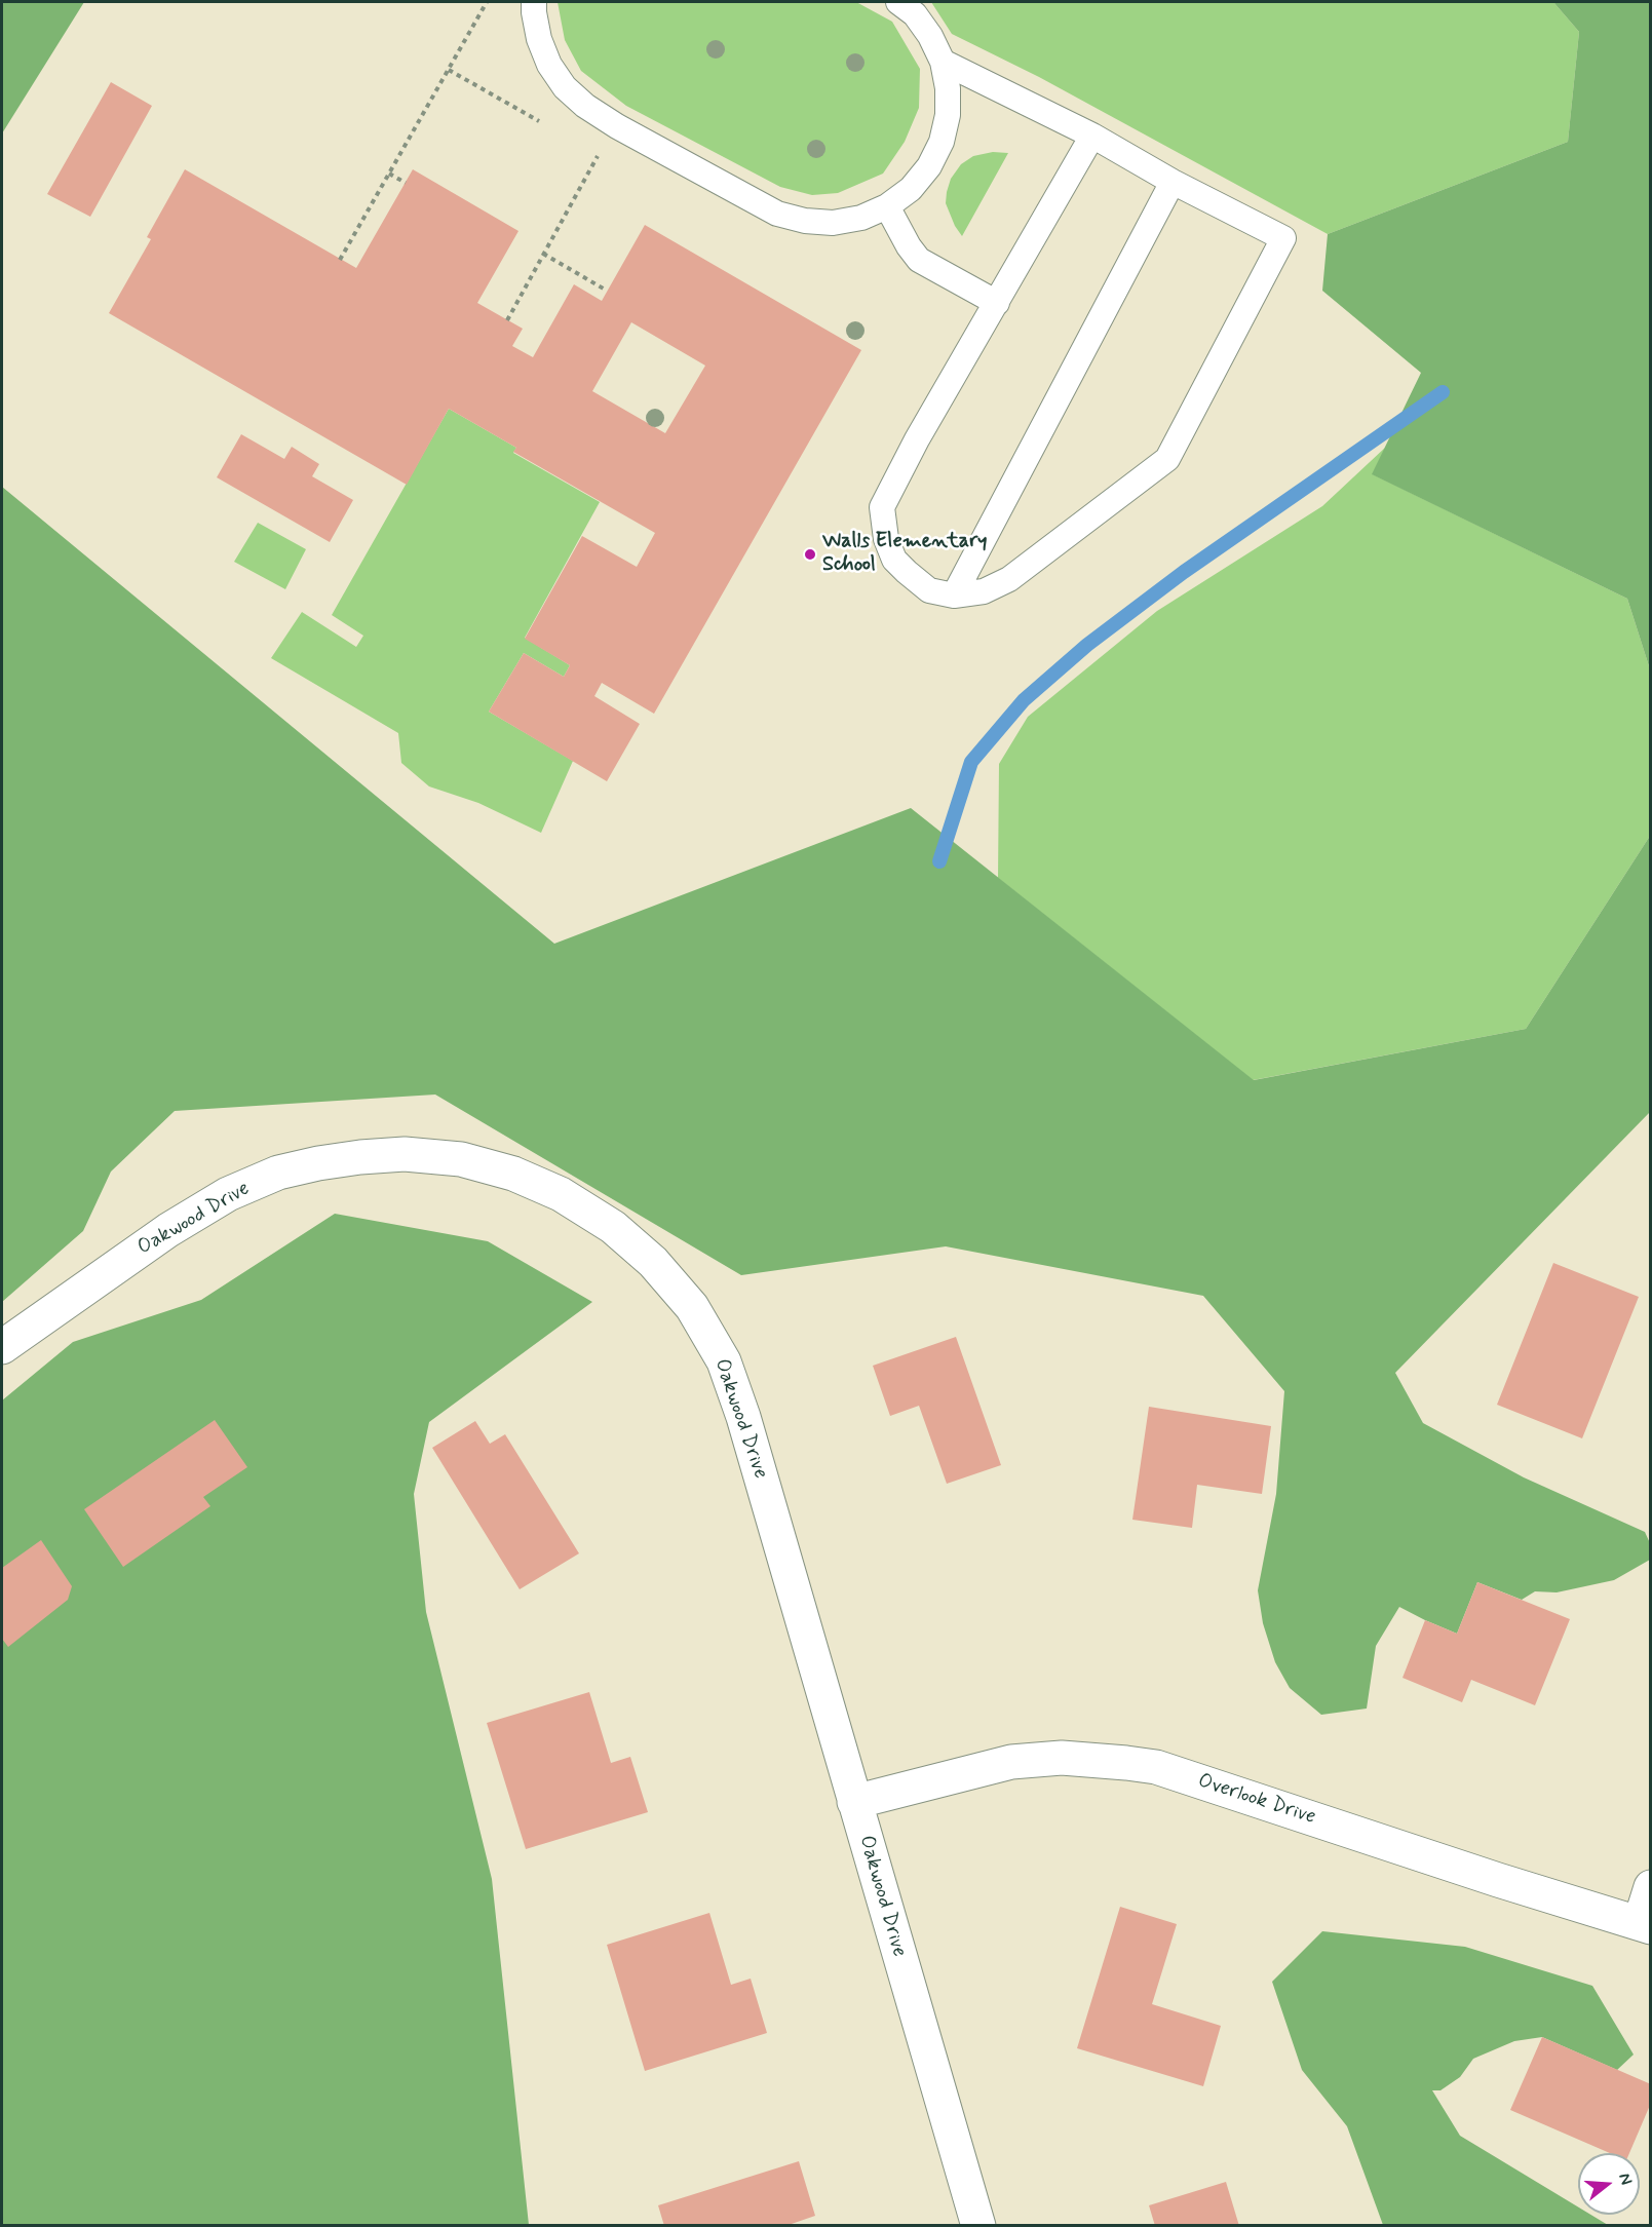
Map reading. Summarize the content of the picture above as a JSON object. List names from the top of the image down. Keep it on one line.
{"streets":{"street":["Oakwood Drive","Overlook Drive"]},"crossings":[["Oakwood Drive","Overlook Drive"]],"places":["Walls Elementary School"],"north":"right"}
